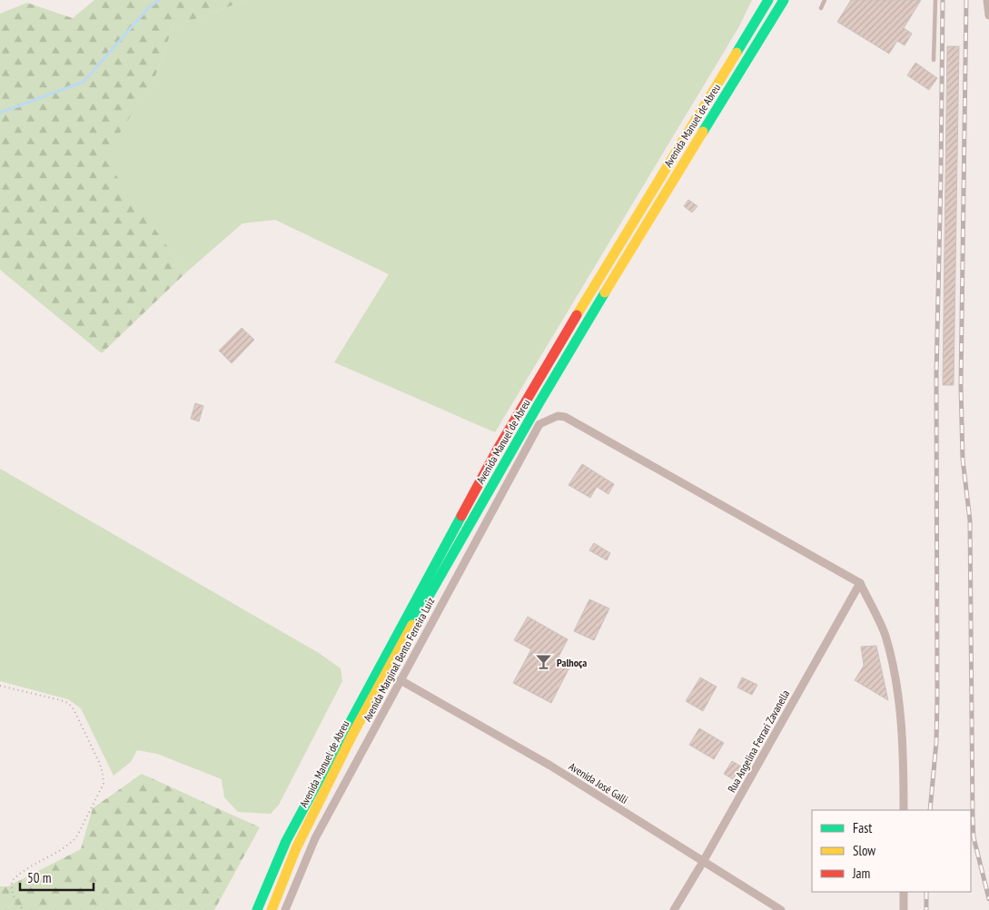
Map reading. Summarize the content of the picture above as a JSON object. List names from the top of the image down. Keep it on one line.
{"streets":{"main road":["Avenida Manuel de Abreu"],"street":["Avenida Marginal Bento Ferreira Luiz","Rua Angelina Ferrari Zavanella","Avenida José Galli"]},"crossings":[["Avenida Marginal Bento Ferreira Luiz","Rua Angelina Ferrari Zavanella"],["Avenida Marginal Bento Ferreira Luiz","Avenida José Galli"],["Rua Angelina Ferrari Zavanella","Avenida José Galli"]],"places":{"bar":["Palhoça"]},"legend":["Fast","Slow","Jam"],"scale_bar":"50 m"}
